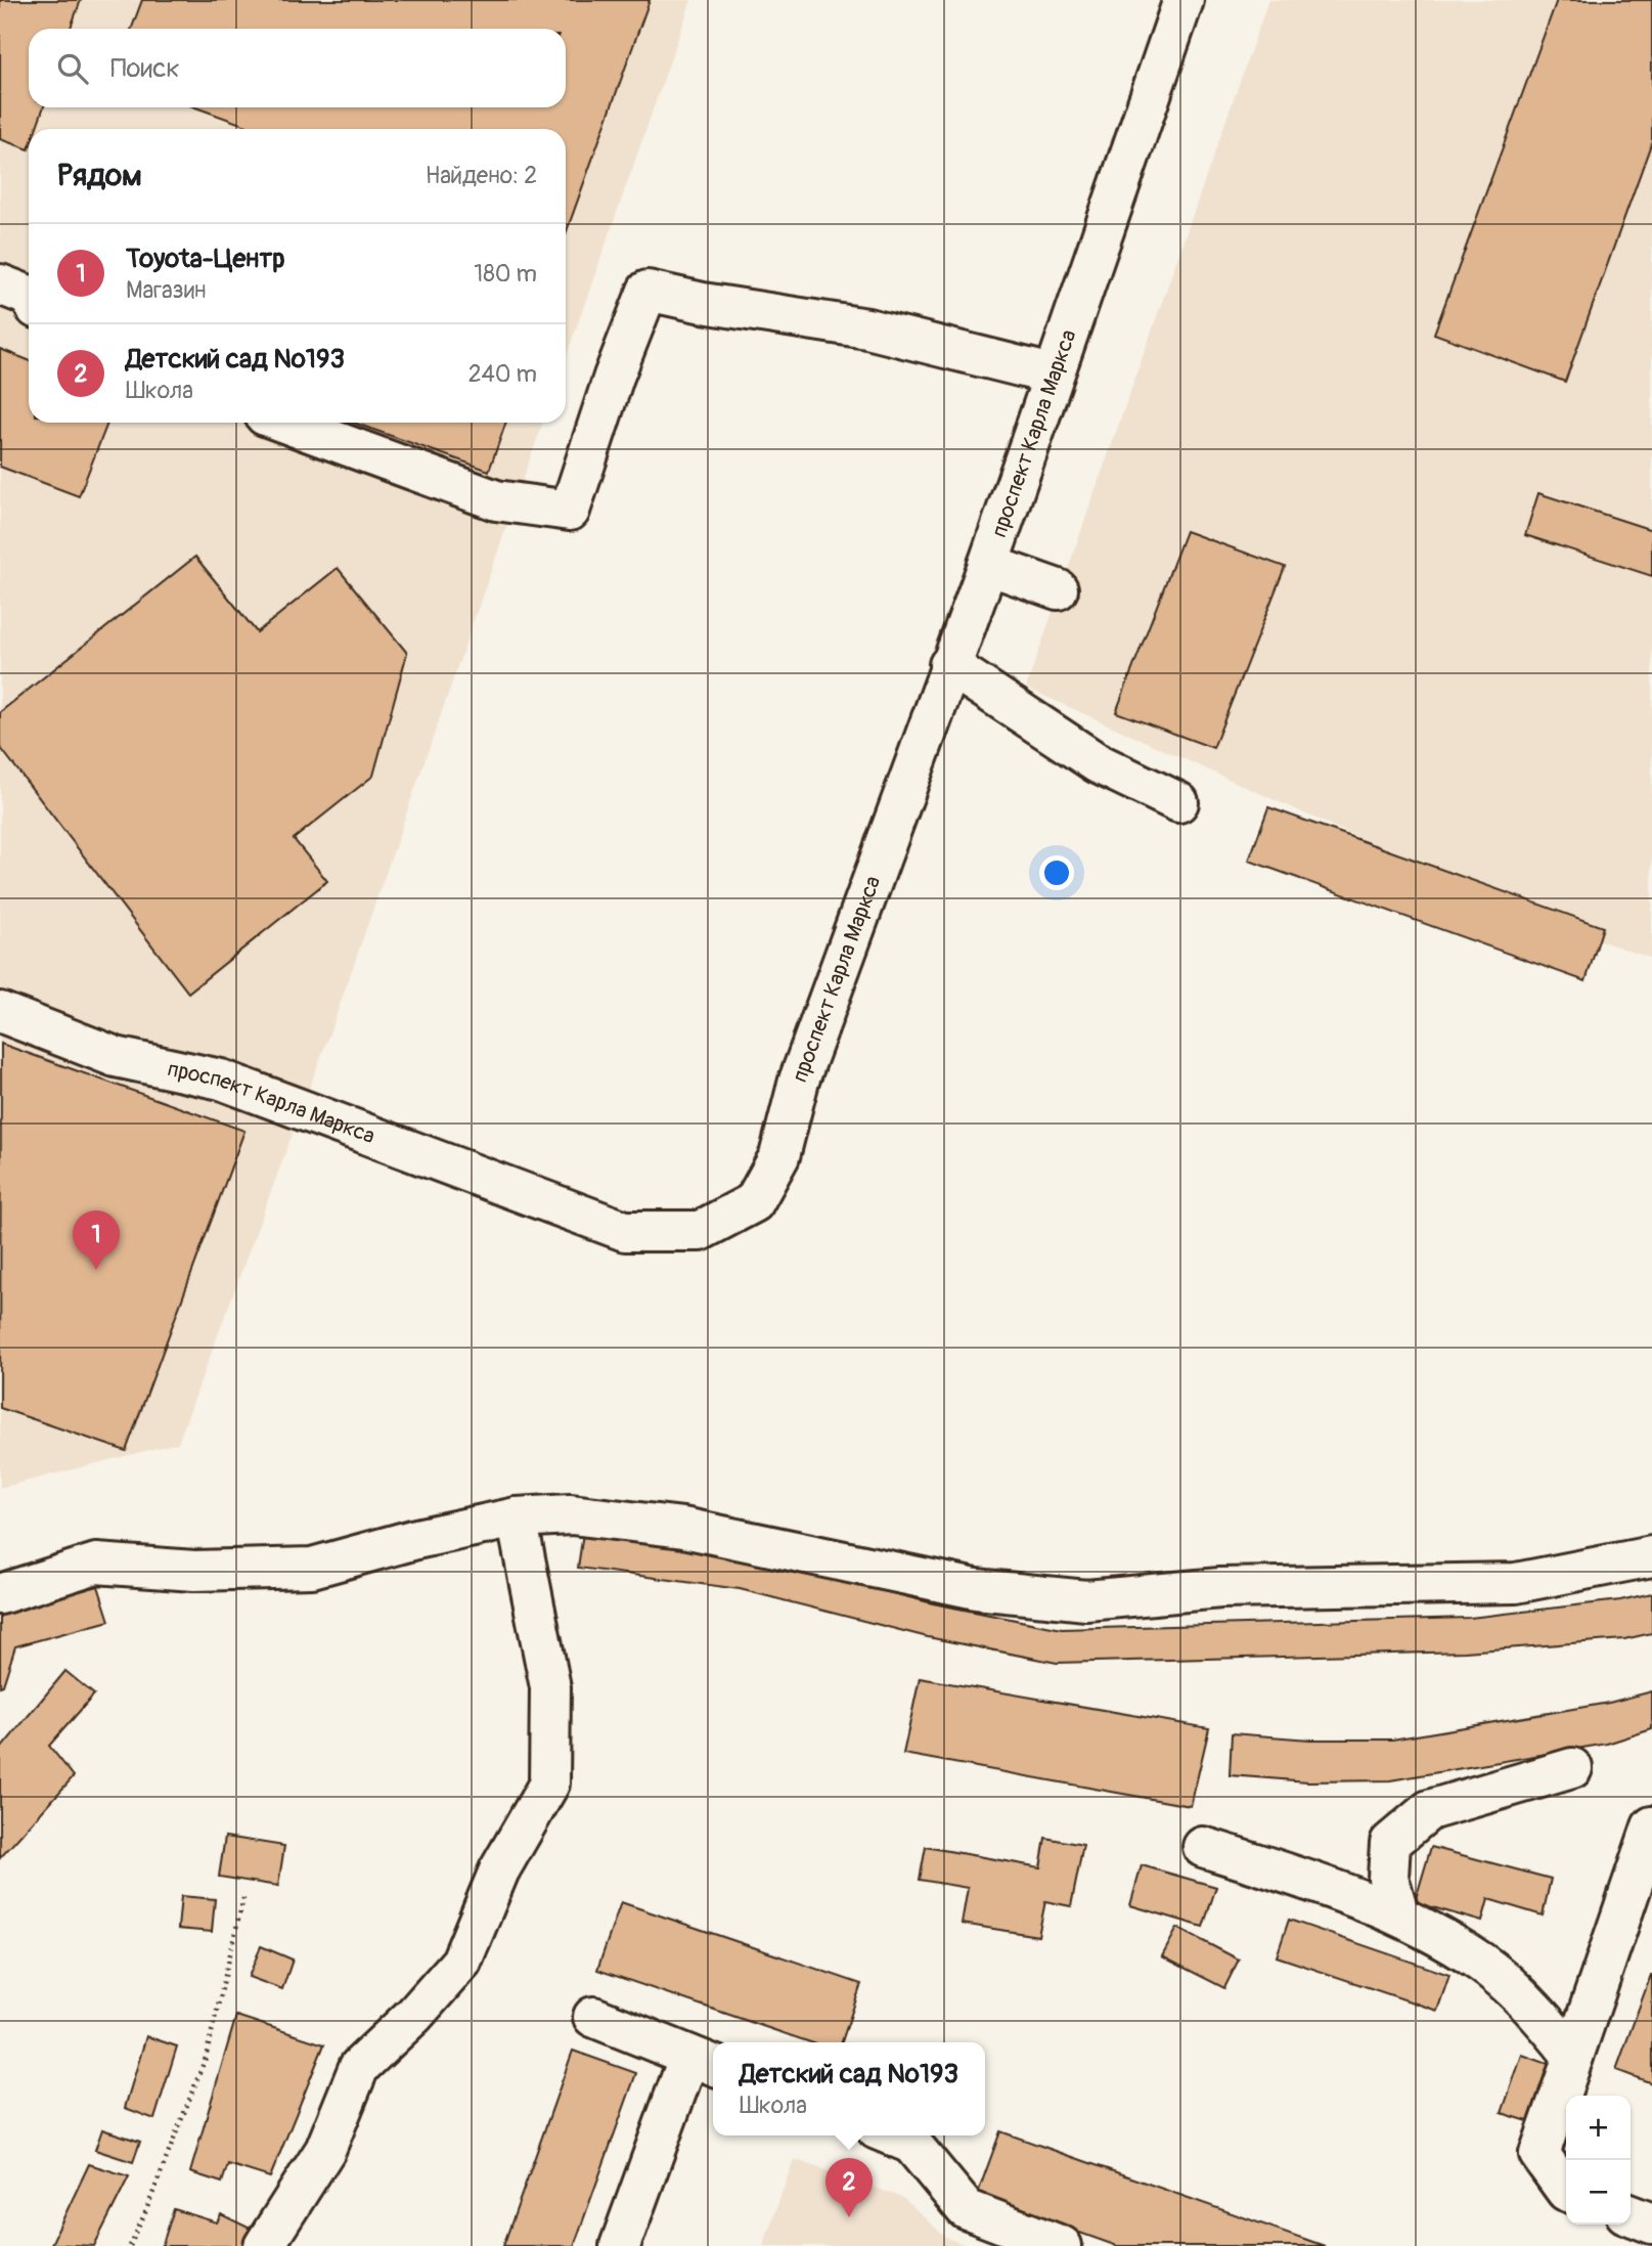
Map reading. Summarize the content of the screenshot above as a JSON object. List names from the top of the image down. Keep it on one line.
{"streets":{"street":["проспект Карла Маркса"]},"page":{"search":"Поиск","heading":["Рядом","Найдено: 2"],"list":[{"mark":"1","name":"Toyota-Центр","note":"Магазин","value":"180 m"},{"mark":"2","name":"Детский сад №193","note":"Школа","value":"240 m"}],"pins":["1","2"],"popup":["Детский сад №193","Школа"],"map_buttons":["+","−"]}}
